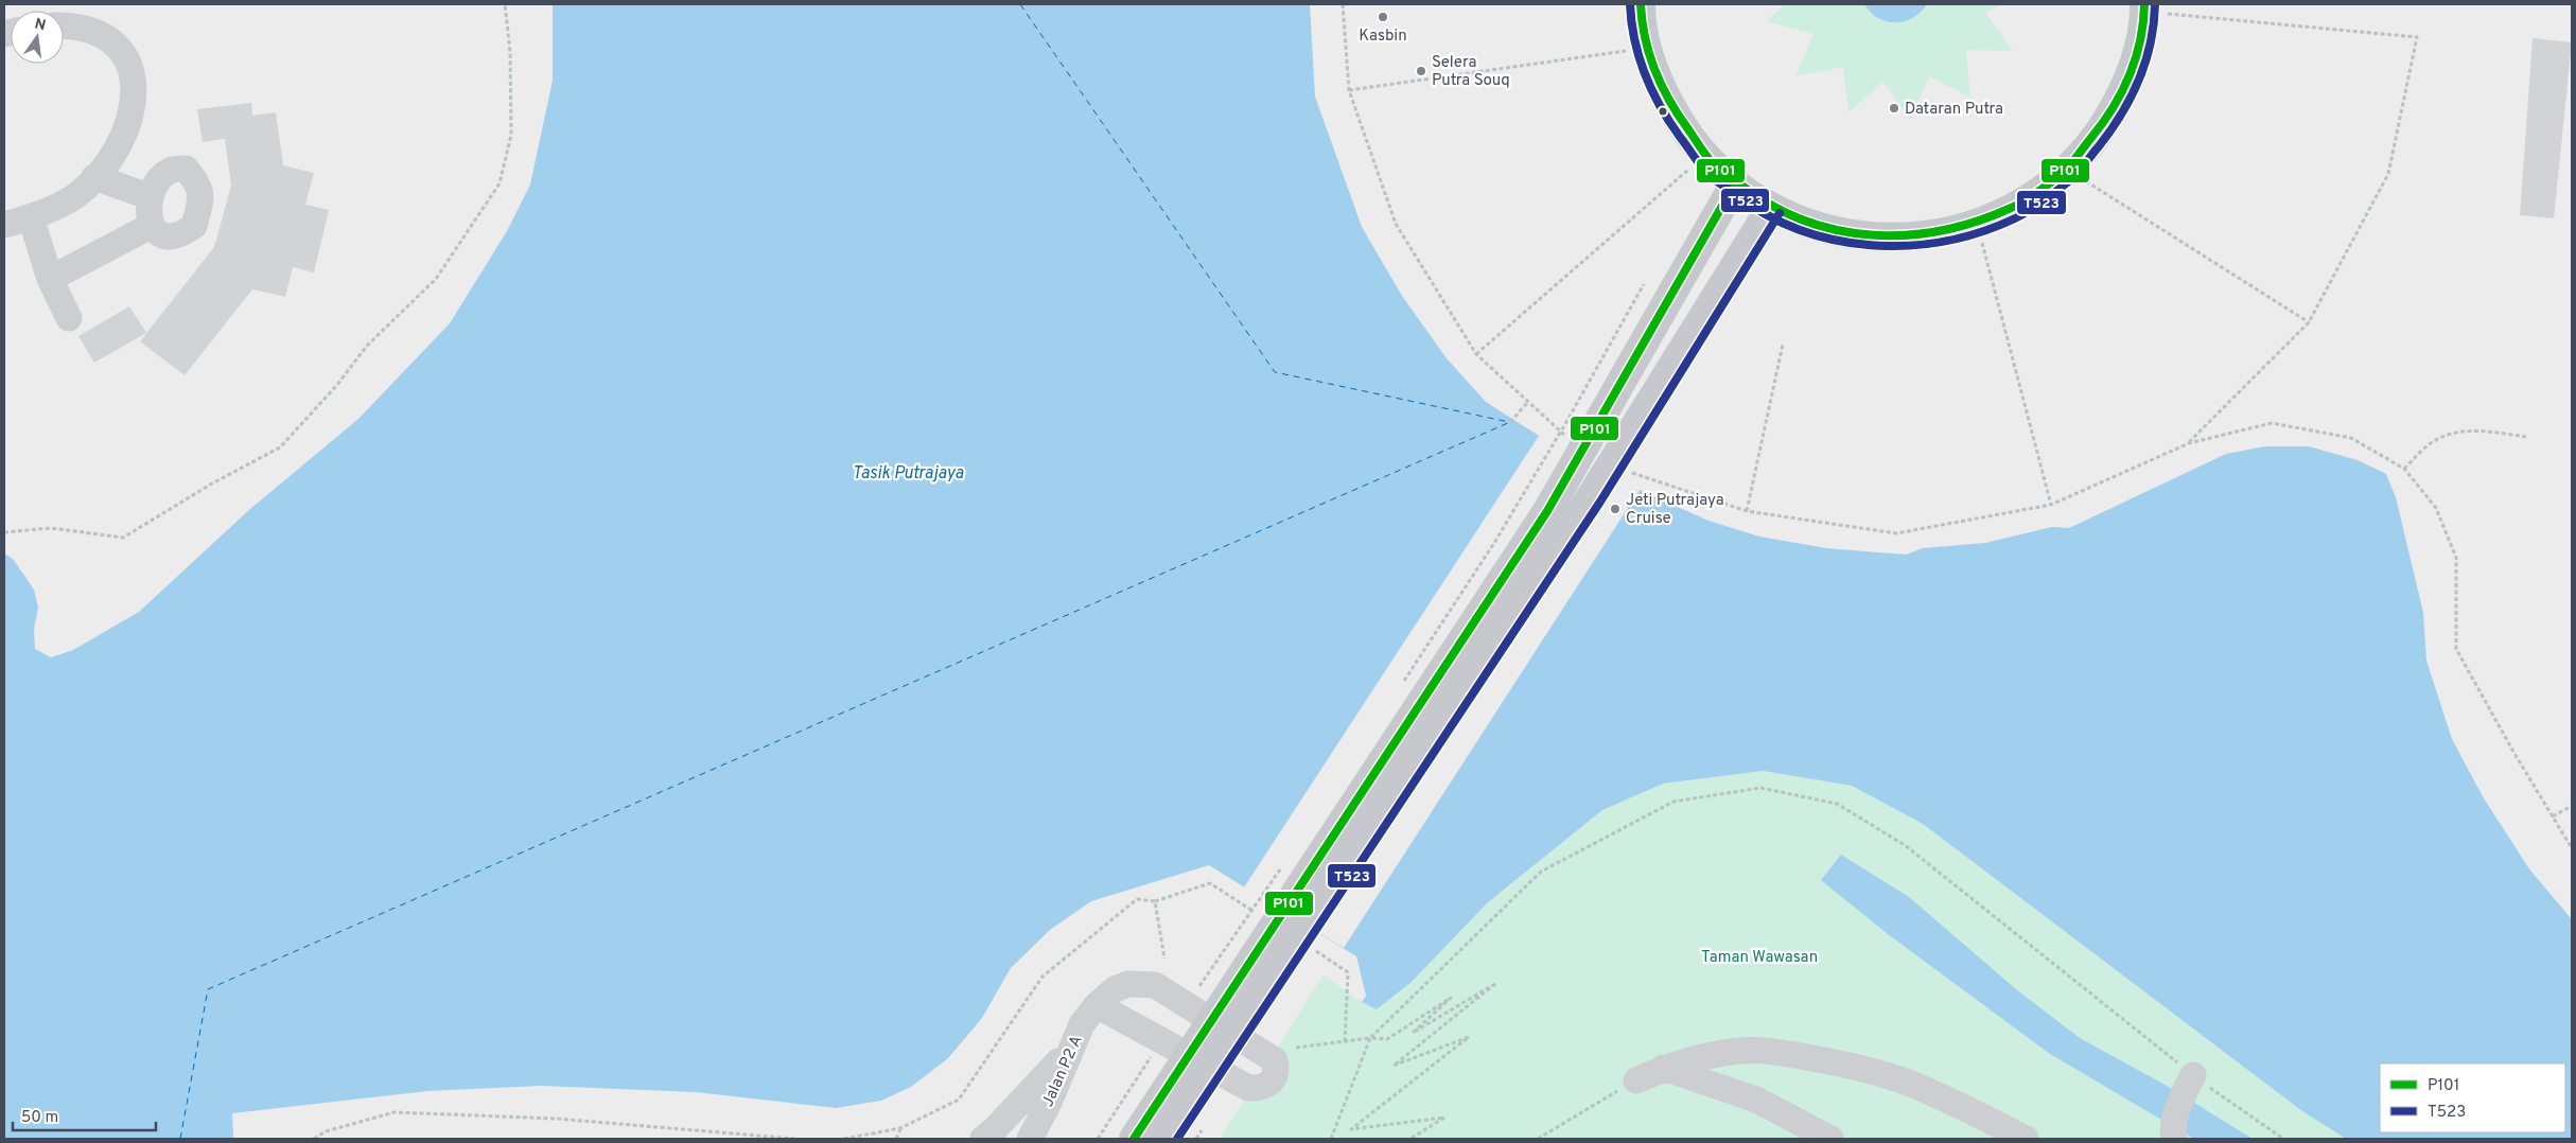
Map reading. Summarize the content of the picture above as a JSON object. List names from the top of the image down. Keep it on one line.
{"streets":{"street":["Jalan P2 A"]},"water":["Tasik Putrajaya"],"parks":["Taman Wawasan"],"places":["Kasbin","Selera Putra Souq","Dataran Putra","Jeti Putrajaya Cruise"],"lines":["transit line P101","transit line T523"],"legend":["P101","T523"],"scale_bar":"50 m","north":"top"}
